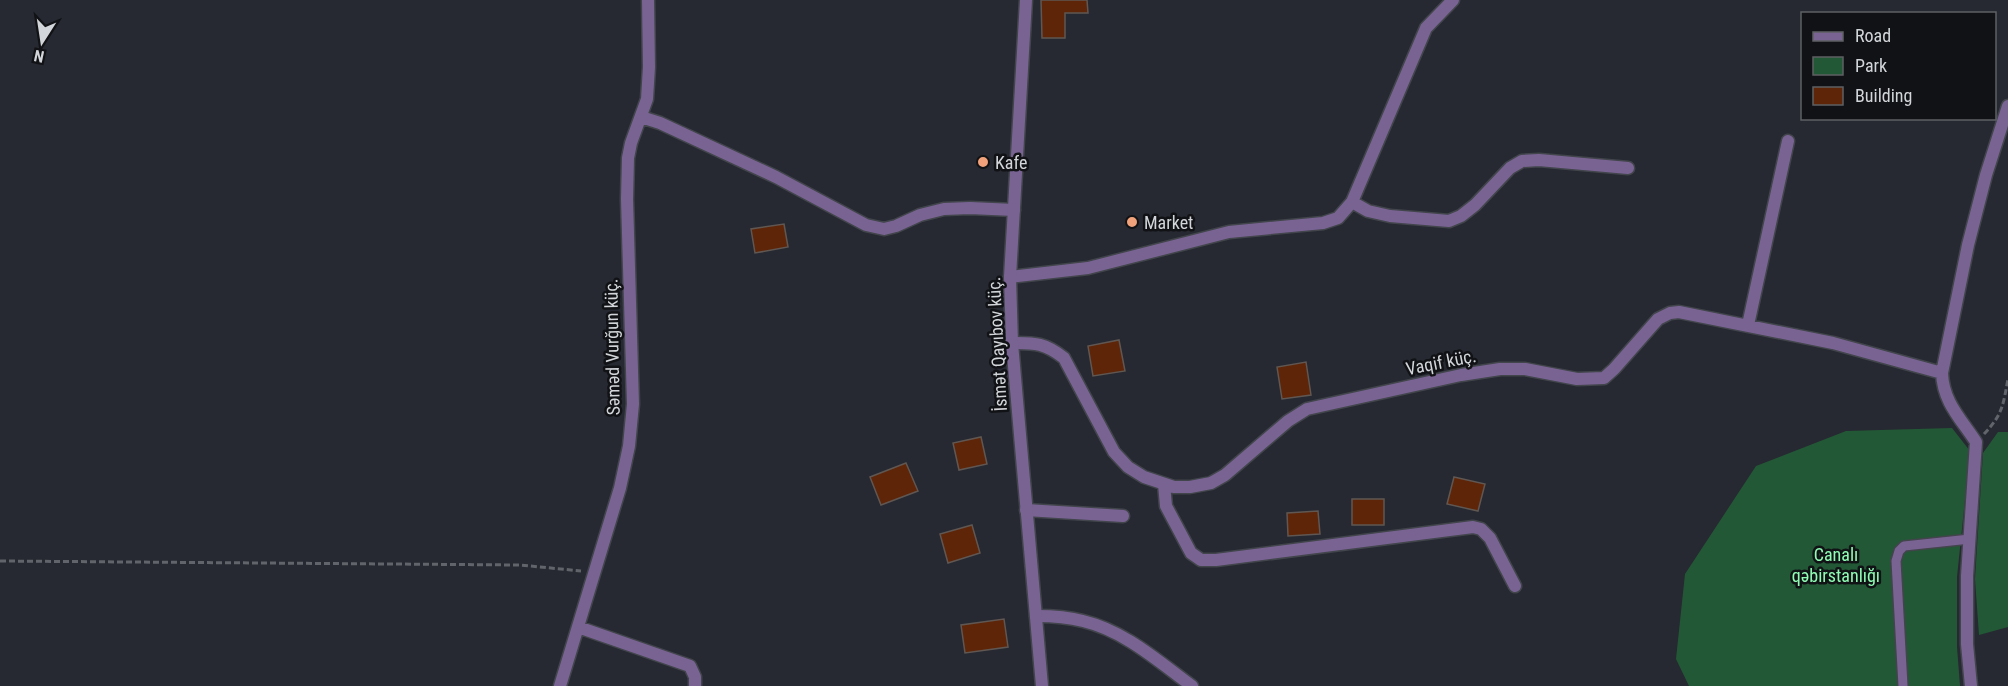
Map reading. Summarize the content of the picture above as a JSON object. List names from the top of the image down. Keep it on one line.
{"streets":{"street":["İsmət Qayıbov küç.","Səməd Vurğun küç.","Vaqif küç."]},"crossings":[["İsmət Qayıbov küç.","Vaqif küç."]],"parks":["Canalı qəbirstanlığı"],"places":["Kafe","Market"],"legend":["Road","Park","Building"],"north":"bottom"}
